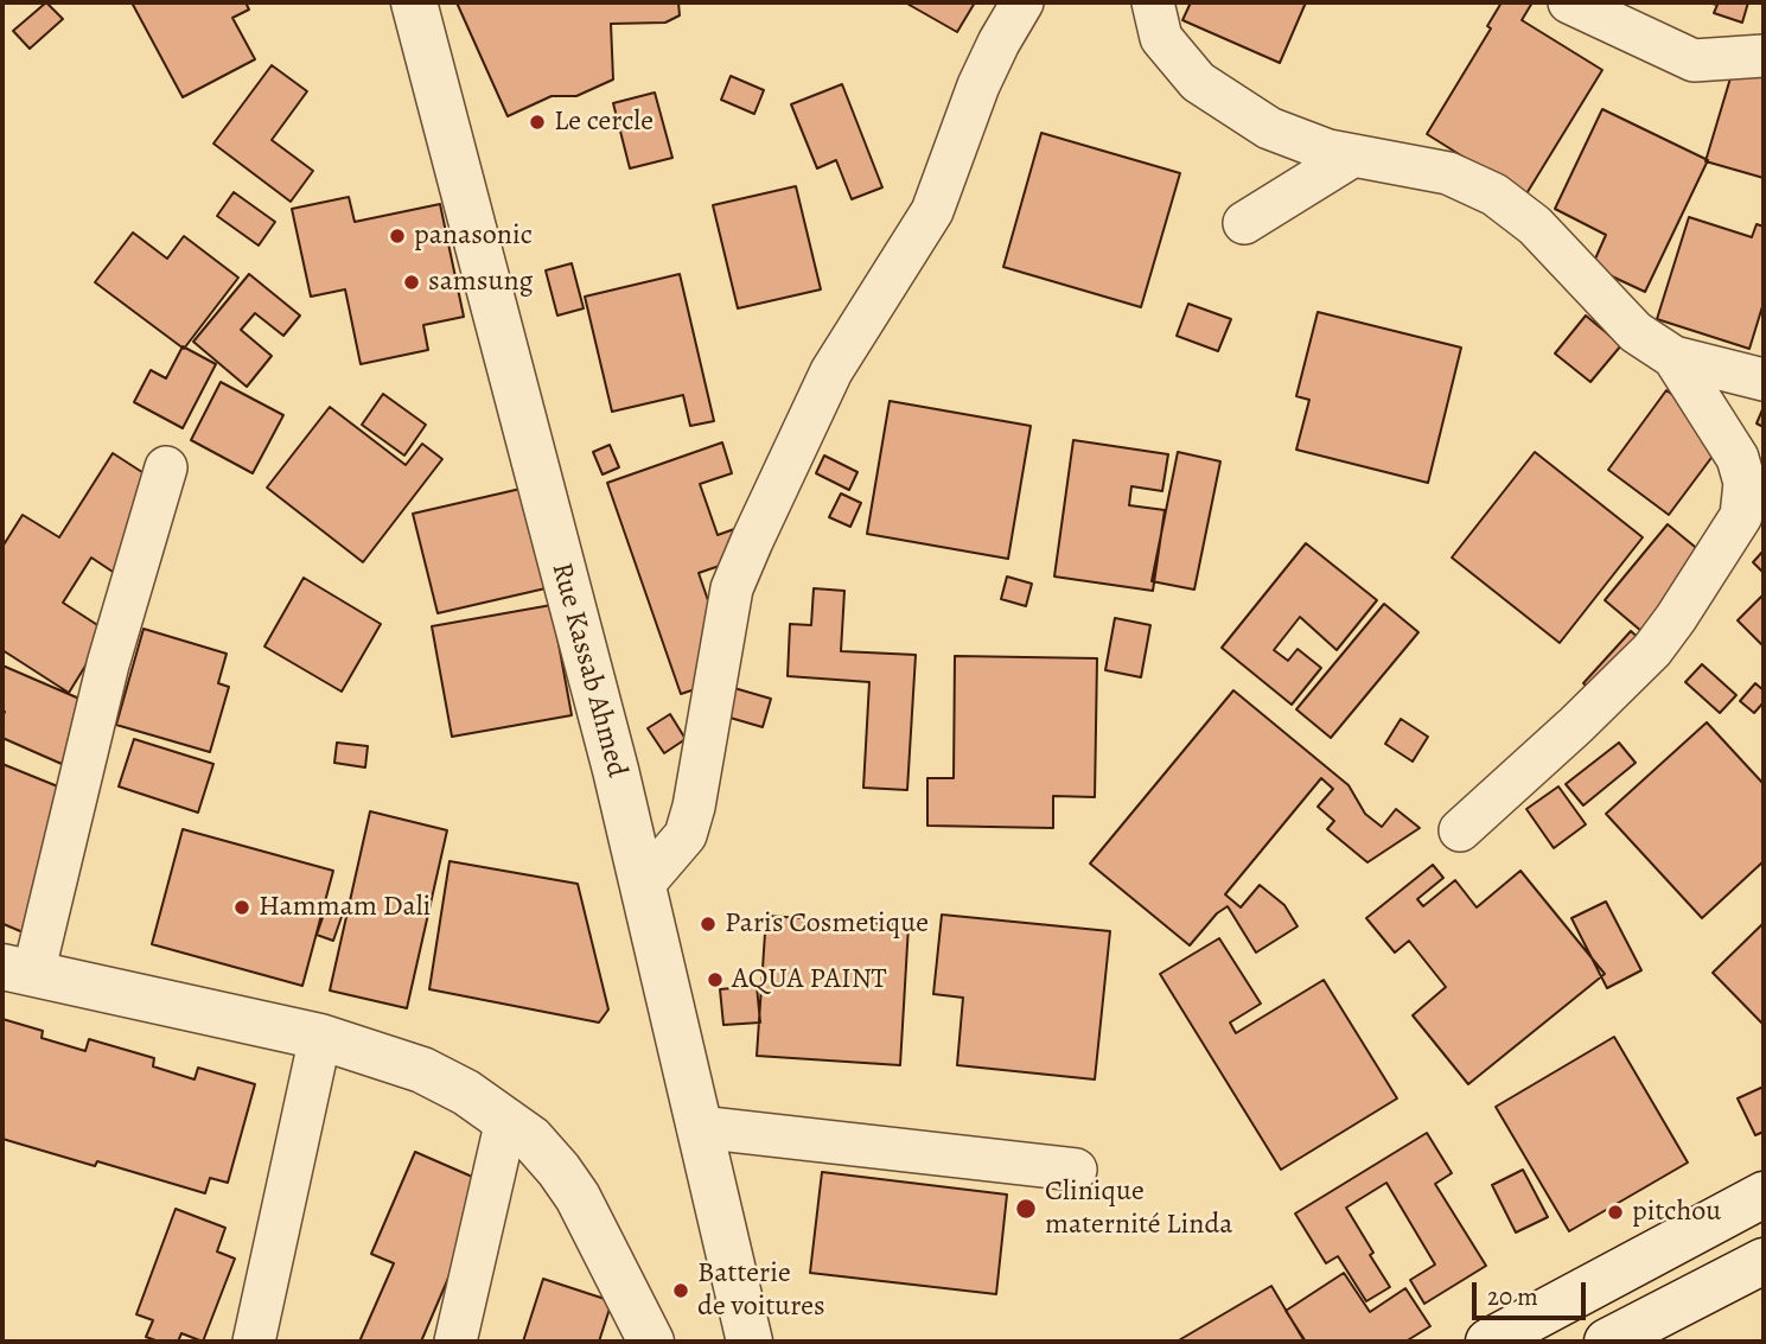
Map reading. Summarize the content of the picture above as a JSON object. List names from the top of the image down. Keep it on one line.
{"streets":{"street":["Rue Kassab Ahmed"]},"places":["Le cercle","panasonic","samsung","Hammam Dali","Paris Cosmetique","AQUA PAINT","Clinique maternité Linda","pitchou","Batterie de voitures"],"scale_bar":"20 m"}
